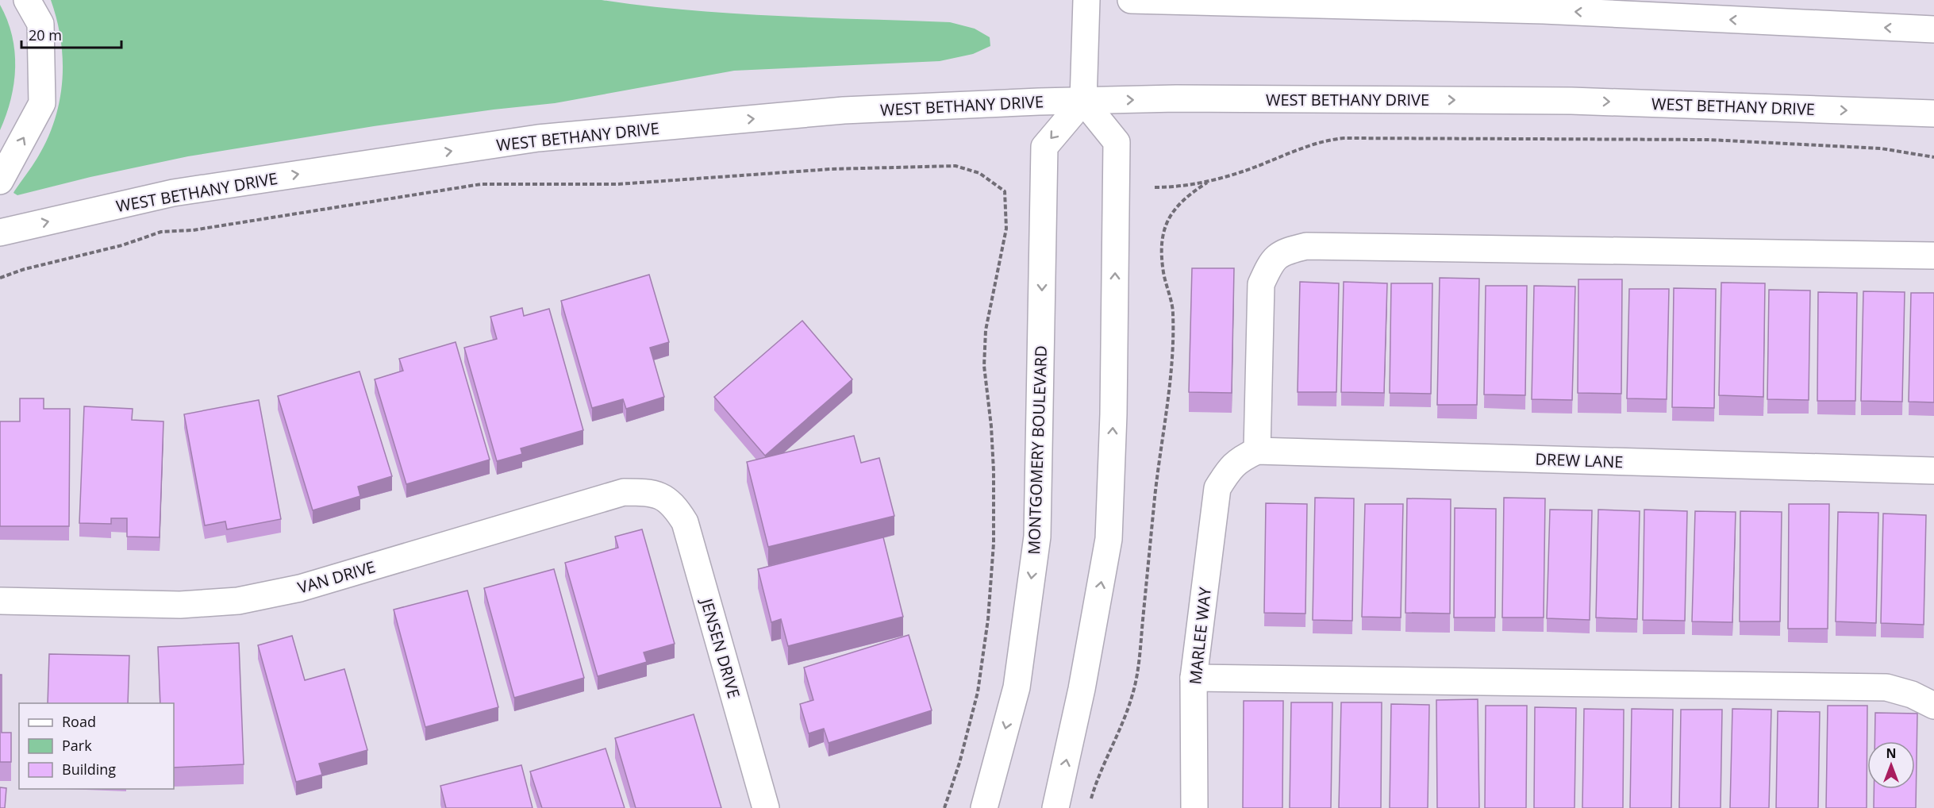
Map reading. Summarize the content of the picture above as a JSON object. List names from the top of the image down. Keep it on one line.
{"streets":{"street":["WEST BETHANY DRIVE","MONTGOMERY BOULEVARD","DREW LANE","VAN DRIVE","MARLEE WAY","JENSEN DRIVE"]},"crossings":[["WEST BETHANY DRIVE","MONTGOMERY BOULEVARD"],["DREW LANE","MARLEE WAY"],["VAN DRIVE","JENSEN DRIVE"]],"legend":["Road","Park","Building"],"scale_bar":"20 m","north":"top"}
